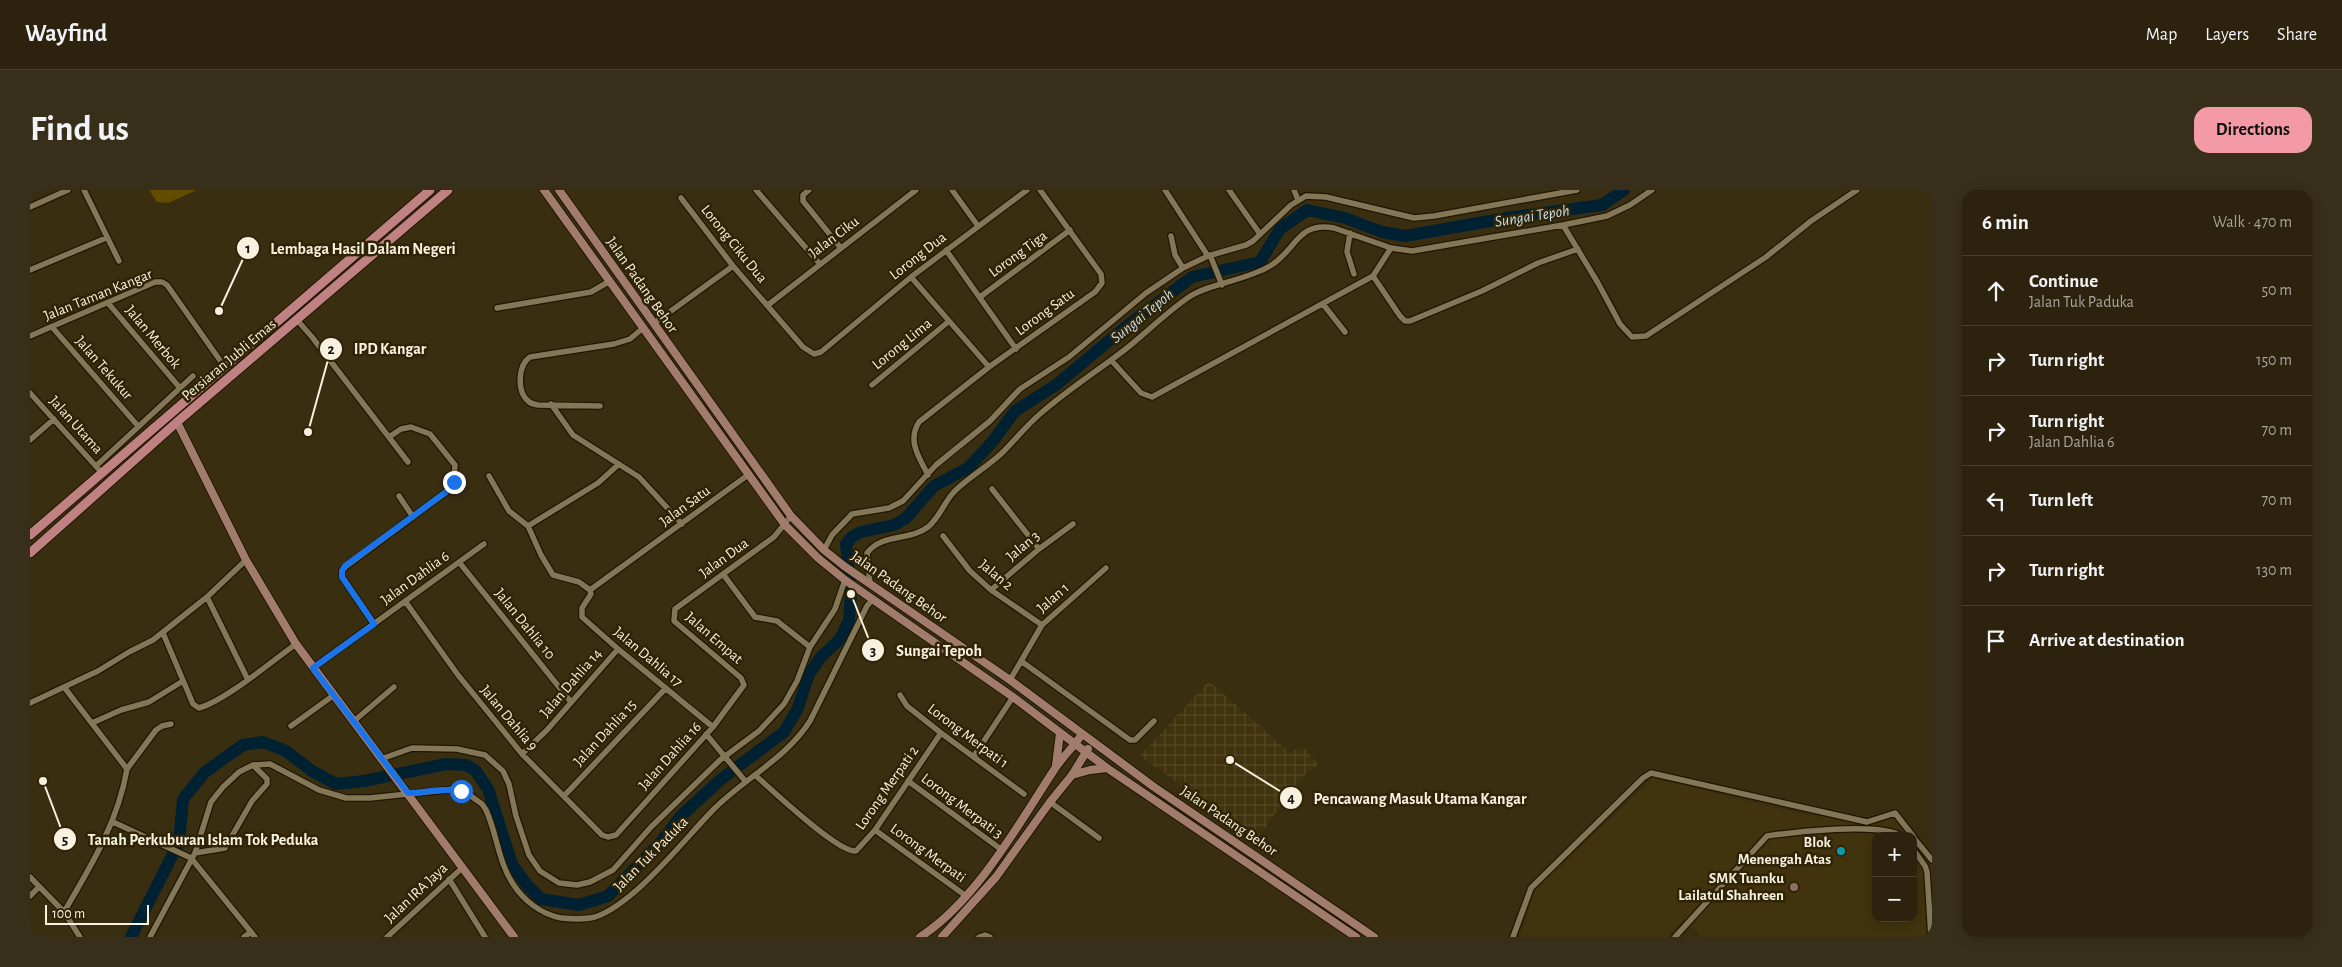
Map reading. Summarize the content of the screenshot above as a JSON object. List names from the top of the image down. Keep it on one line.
{"streets":{"main road":["Jalan Padang Behor","Persiaran Jubli Emas"],"street":["Jalan Ciku","Lorong Ciku Dua","Lorong Tiga","Lorong Dua","Jalan Taman Kangar","Lorong Satu","Jalan Merbok","Lorong Lima","Jalan Tekukur","Jalan Utama","Jalan Satu","Jalan 3","Jalan Dua","Jalan 2","Jalan Dahlia 6","Jalan 1","Jalan Dahlia 10","Jalan Empat","Jalan Dahlia 17","Jalan Dahlia 14","Jalan Dahlia 9","Jalan Dahlia 15","Lorong Merpati 1","Jalan Dahlia 16","Lorong Merpati 2","Lorong Merpati 3","Lorong Merpati","Jalan Tuk Paduka","Jalan IRA Jaya"]},"crossings":[["Jalan Ciku","Lorong Ciku Dua"],["Lorong Ciku Dua","Lorong Dua"],["Lorong Tiga","Lorong Satu"],["Jalan Padang Behor","Jalan Satu"],["Jalan Padang Behor","Jalan Dua"],["Jalan Padang Behor","Jalan 1"],["Jalan Padang Behor","Jalan Tuk Paduka"],["Jalan Taman Kangar","Jalan Merbok"],["Jalan Taman Kangar","Persiaran Jubli Emas"],["Jalan Taman Kangar","Jalan Tekukur"],["Persiaran Jubli Emas","Jalan Utama"],["Jalan Satu","Jalan Dahlia 17"],["Jalan 3","Jalan 2"],["Jalan Dua","Jalan Empat"],["Jalan 2","Jalan 1"],["Jalan Dahlia 6","Jalan Dahlia 10"],["Jalan Dahlia 6","Jalan Dahlia 9"],["Jalan Dahlia 10","Jalan Dahlia 14"],["Jalan Empat","Jalan Dahlia 16"],["Jalan Dahlia 17","Jalan Dahlia 14"],["Jalan Dahlia 17","Jalan Dahlia 15"],["Jalan Dahlia 17","Jalan Dahlia 16"],["Jalan Dahlia 14","Jalan Dahlia 9"],["Jalan Dahlia 9","Jalan Dahlia 15"],["Jalan Dahlia 9","Jalan Dahlia 16"],["Lorong Merpati 1","Lorong Merpati 2"],["Lorong Merpati 2","Lorong Merpati 3"],["Lorong Merpati 2","Lorong Merpati"],["Lorong Merpati 2","Jalan Tuk Paduka"]],"water":["Sungai Tepoh"],"places":["Lembaga Hasil Dalam Negeri","IPD Kangar","Sungai Tepoh","Pencawang Masuk Utama Kangar","Tanah Perkuburan Islam Tok Peduka","Blok Menengah Atas","SMK Tuanku Lailatul Shahreen"],"scale_bar":"100 m","page":{"header":"Wayfind","nav":["Map","Layers","Share"],"buttons":"Directions","title":"Find us","heading":["6 min","Walk · 470 m"],"list":[["Continue","Jalan Tuk Paduka","50 m"],["Turn right","150 m"],["Turn right","Jalan Dahlia 6","70 m"],["Turn left","70 m"],["Turn right","130 m"],"Arrive at destination"],"map_buttons":["+","−"],"scale":"100 m"}}
